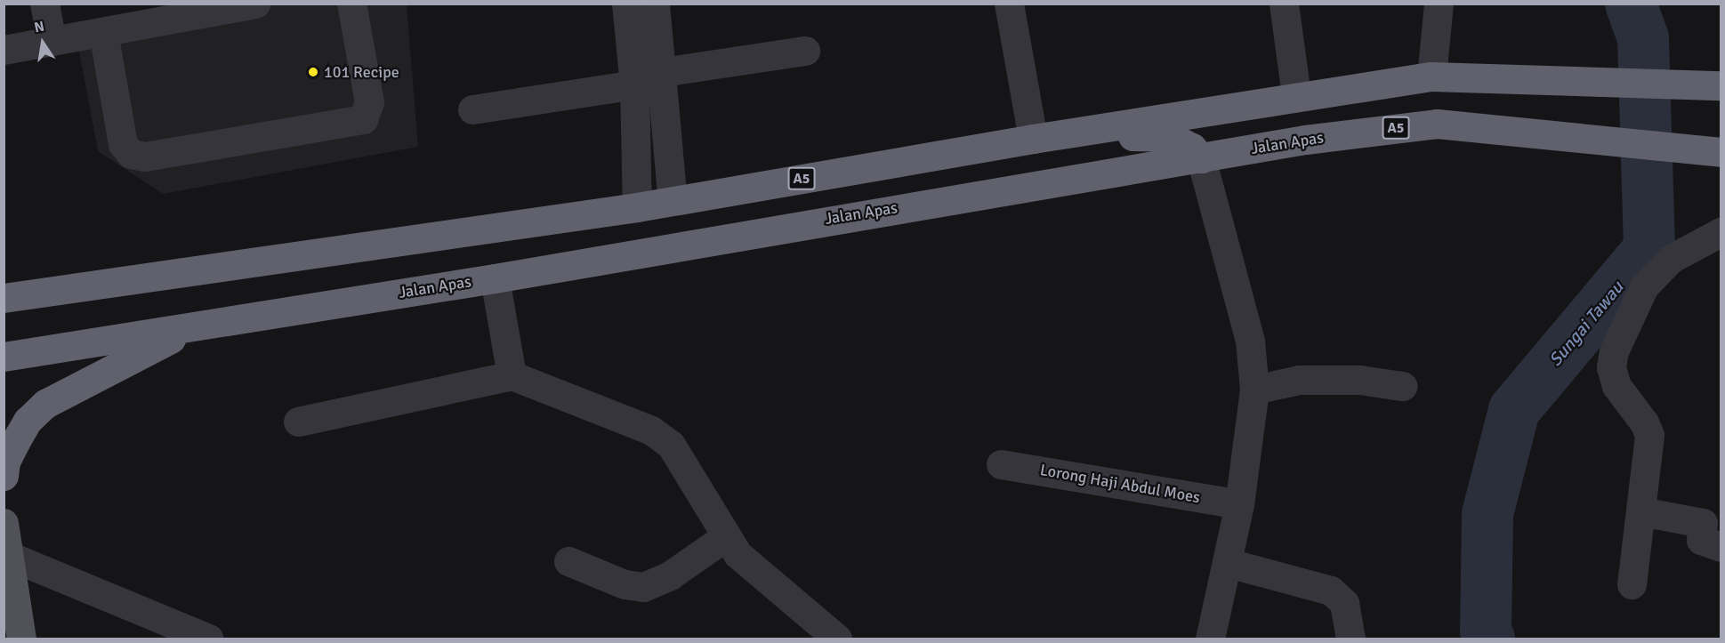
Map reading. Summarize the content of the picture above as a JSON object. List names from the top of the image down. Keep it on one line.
{"streets":{"highway":["A5","Jalan Apas"],"street":["Lorong Haji Abdul Moes"]},"water":["Sungai Tawau"],"places":["101 Recipe"],"north":"top"}
